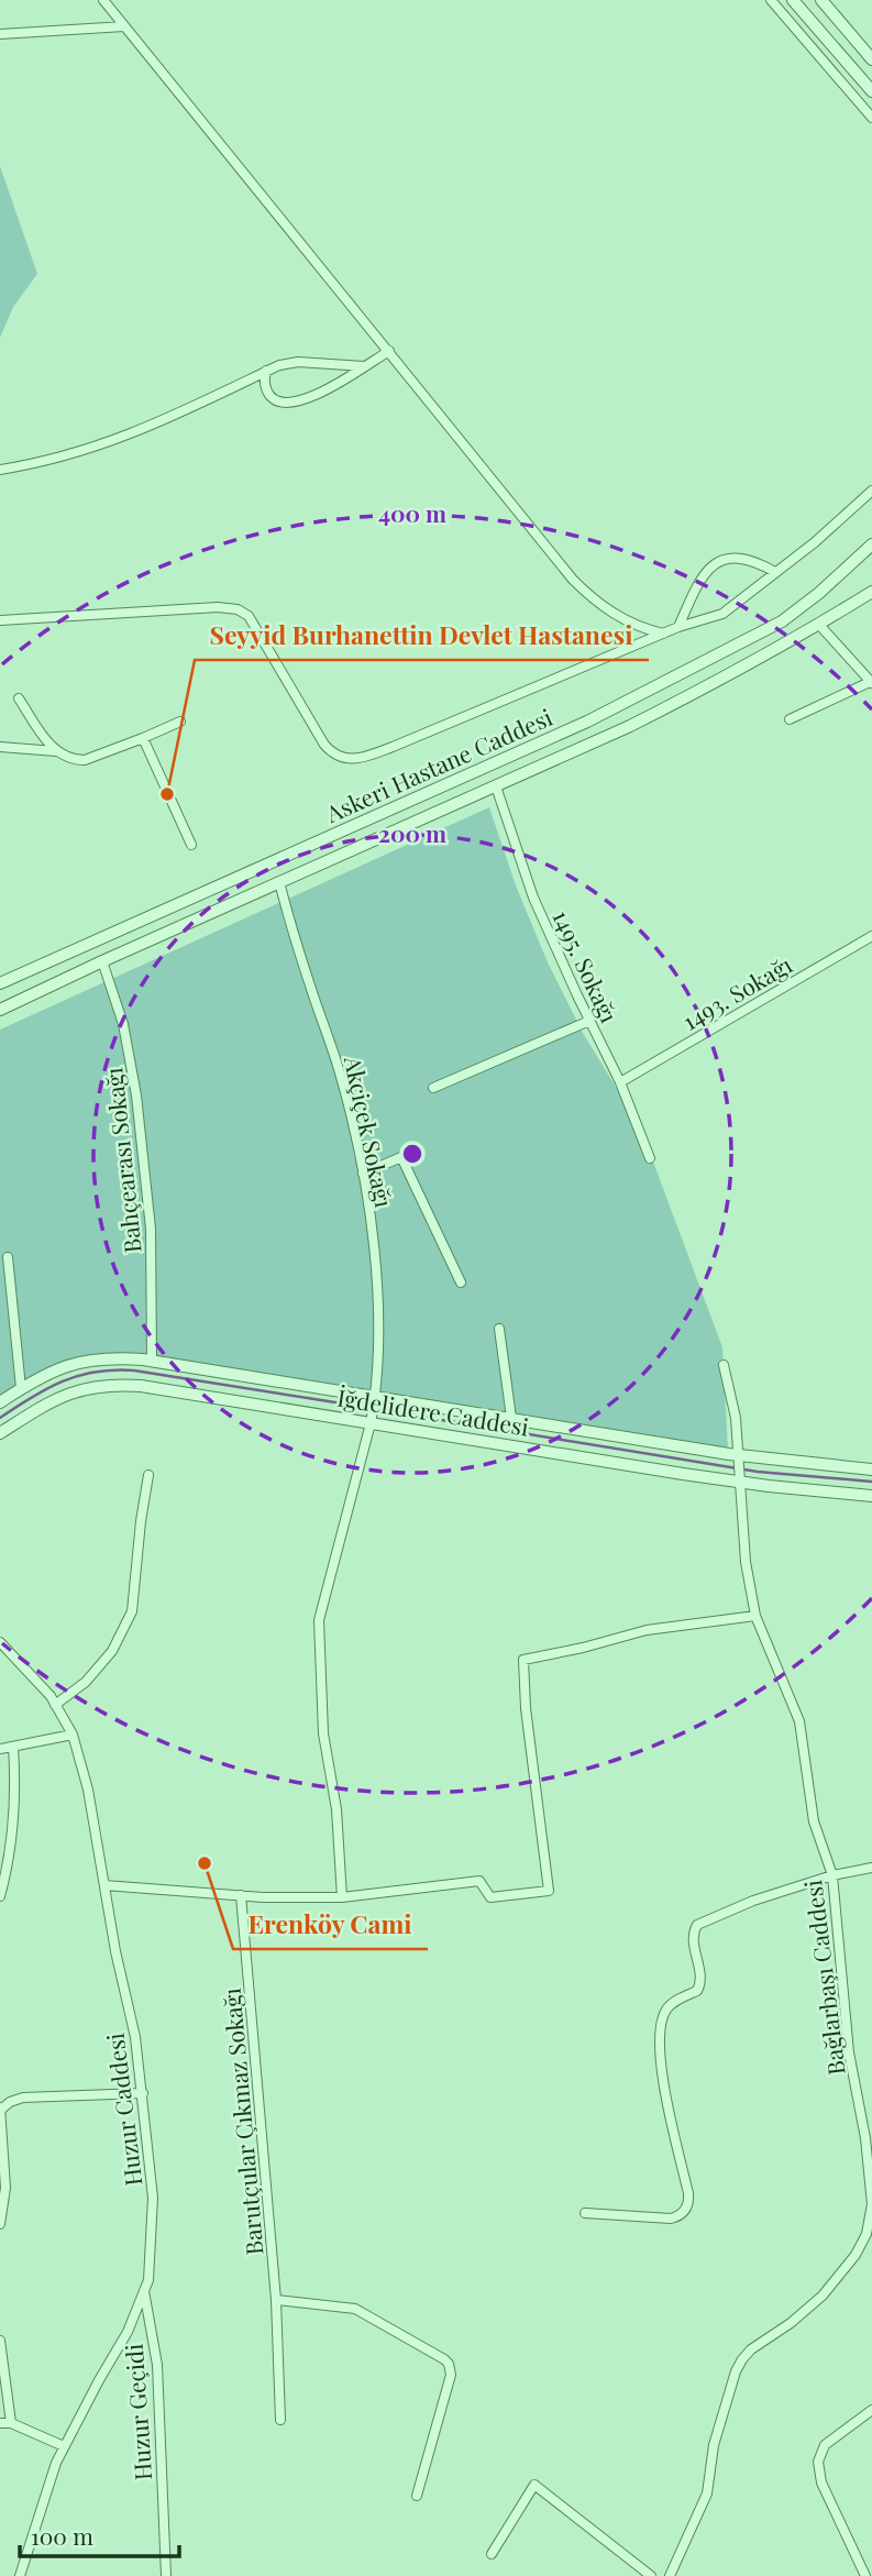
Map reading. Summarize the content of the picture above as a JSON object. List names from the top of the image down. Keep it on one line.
{"streets":{"street":["Askeri Hastane Caddesi","1495. Sokağı","1493. Sokağı","Akçiçek Sokağı","Bahçearası Sokağı","İğdelidere Caddesi","Bağlarbaşı Caddesi","Huzur Caddesi","Barutçular Çıkmaz Sokağı","Huzur Geçidi"]},"crossings":[["Askeri Hastane Caddesi","1495. Sokağı"],["Askeri Hastane Caddesi","Akçiçek Sokağı"],["Askeri Hastane Caddesi","Bahçearası Sokağı"],["1495. Sokağı","1493. Sokağı"],["Akçiçek Sokağı","İğdelidere Caddesi"],["Bahçearası Sokağı","İğdelidere Caddesi"],["İğdelidere Caddesi","Bağlarbaşı Caddesi"],["Huzur Caddesi","Huzur Geçidi"]],"places":["Seyyid Burhanettin Devlet Hastanesi","Erenköy Cami"],"scale_bar":"100 m","rings":["400 m","200 m"]}
